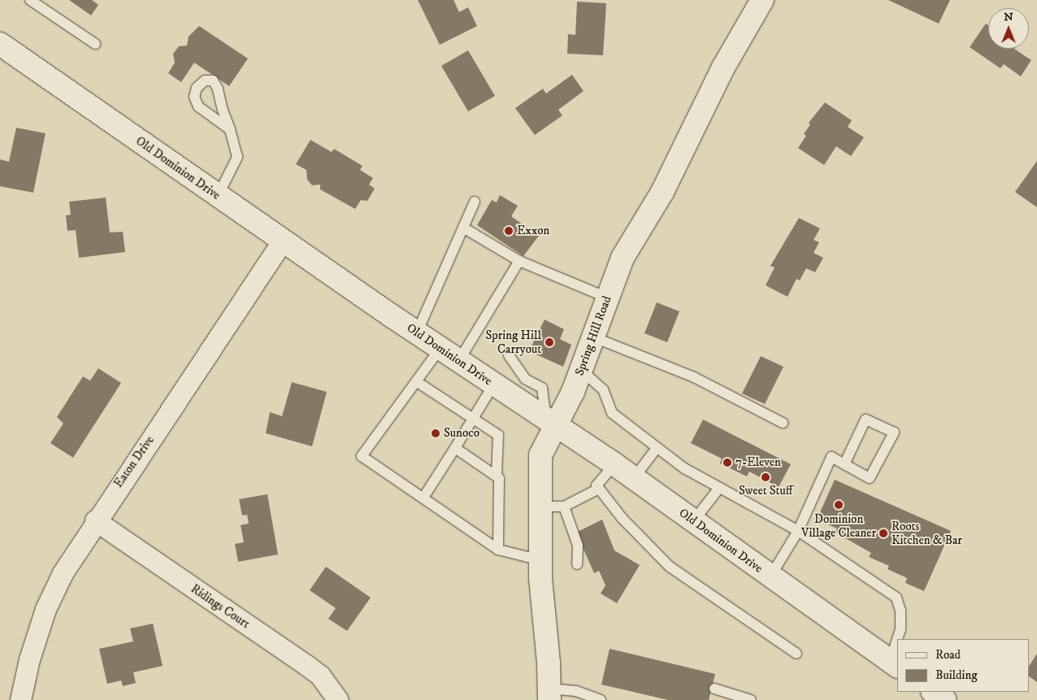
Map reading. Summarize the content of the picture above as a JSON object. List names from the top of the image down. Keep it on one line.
{"streets":{"main road":["Old Dominion Drive","Spring Hill Road"],"street":["Eaton Drive","Ridings Court"]},"crossings":[["Old Dominion Drive","Spring Hill Road"],["Old Dominion Drive","Eaton Drive"],["Eaton Drive","Ridings Court"]],"places":["Exxon","Spring Hill Carryout","Sunoco","7-Eleven","Sweet Stuff","Dominion Village Cleaner","Roots Kitchen & Bar"],"legend":["Road","Building"],"north":"top"}
